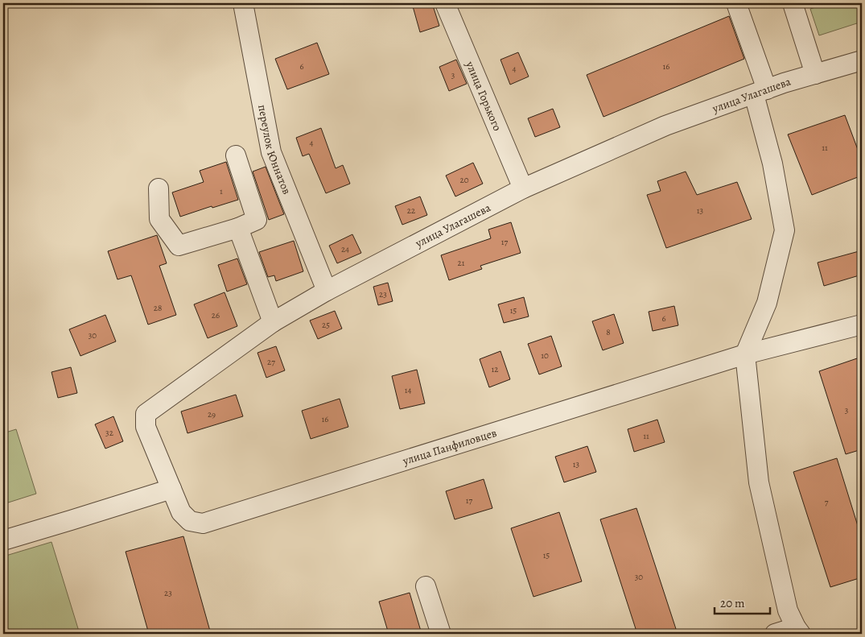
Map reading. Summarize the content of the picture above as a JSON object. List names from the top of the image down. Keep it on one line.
{"streets":{"street":["улица Улагашева","улица Горького","переулок Юннатов","улица Панфиловцев"]},"crossings":[["улица Улагашева","улица Горького"],["улица Улагашева","переулок Юннатов"],["улица Улагашева","улица Панфиловцев"]],"house_numbers":["6","16","4","3","4","11","20","1","22","13","17","24","21","23","28","15","26","6","25","8","30","10","27","12","14","3","29","16","32","11","13","17","7","15","30","23"],"scale_bar":"20 m"}
